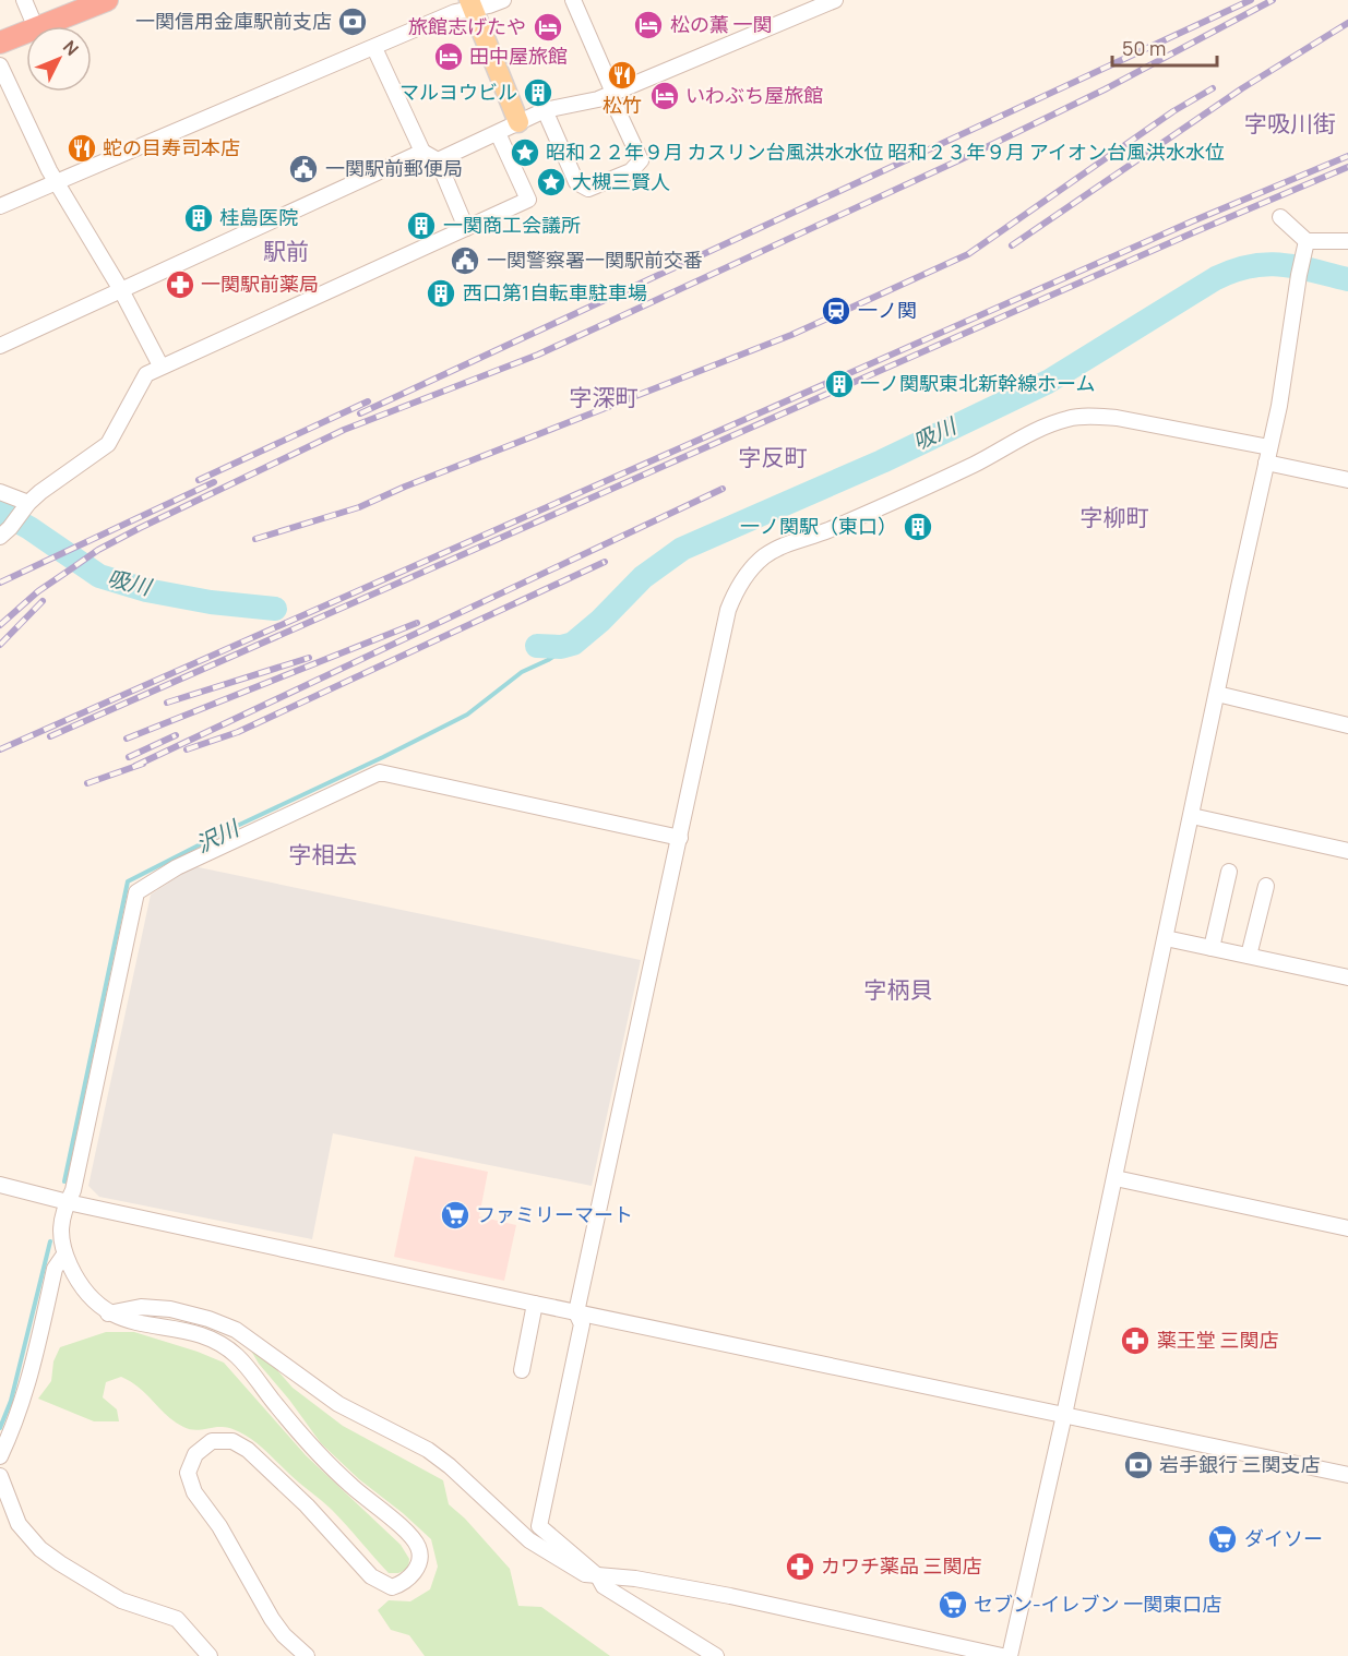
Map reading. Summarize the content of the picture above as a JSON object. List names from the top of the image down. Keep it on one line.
{"districts":["字吸川街","駅前","字深町","字反町","字柳町","字相去","字柄貝"],"water":["吸川","沢川"],"places":{"bank":["一関信用金庫駅前支店","岩手銀行 三関支店"],"hotel":["松の薫 一関","旅館志げたや","田中屋旅館","いわぶち屋旅館"],"restaurant":["松竹","蛇の目寿司本店"],"building":["マルヨウビル","桂島医院","一関商工会議所","西口第1自転車駐車場","一ノ関駅東北新幹線ホーム","一ノ関駅（東口）"],"place":["昭和２２年９月 カスリン台風洪水水位 昭和２３年９月 アイオン台風洪水水位","大槻三賢人"],"public building":["一関駅前郵便局","一関警察署一関駅前交番"],"pharmacy":["一関駅前薬局","薬王堂 三関店","カワチ薬品 三関店"],"station":["一ノ関"],"supermarket":["ファミリーマート","ダイソー","セブン-イレブン 一関東口店"]},"scale_bar":"50 m","north":"top right"}
